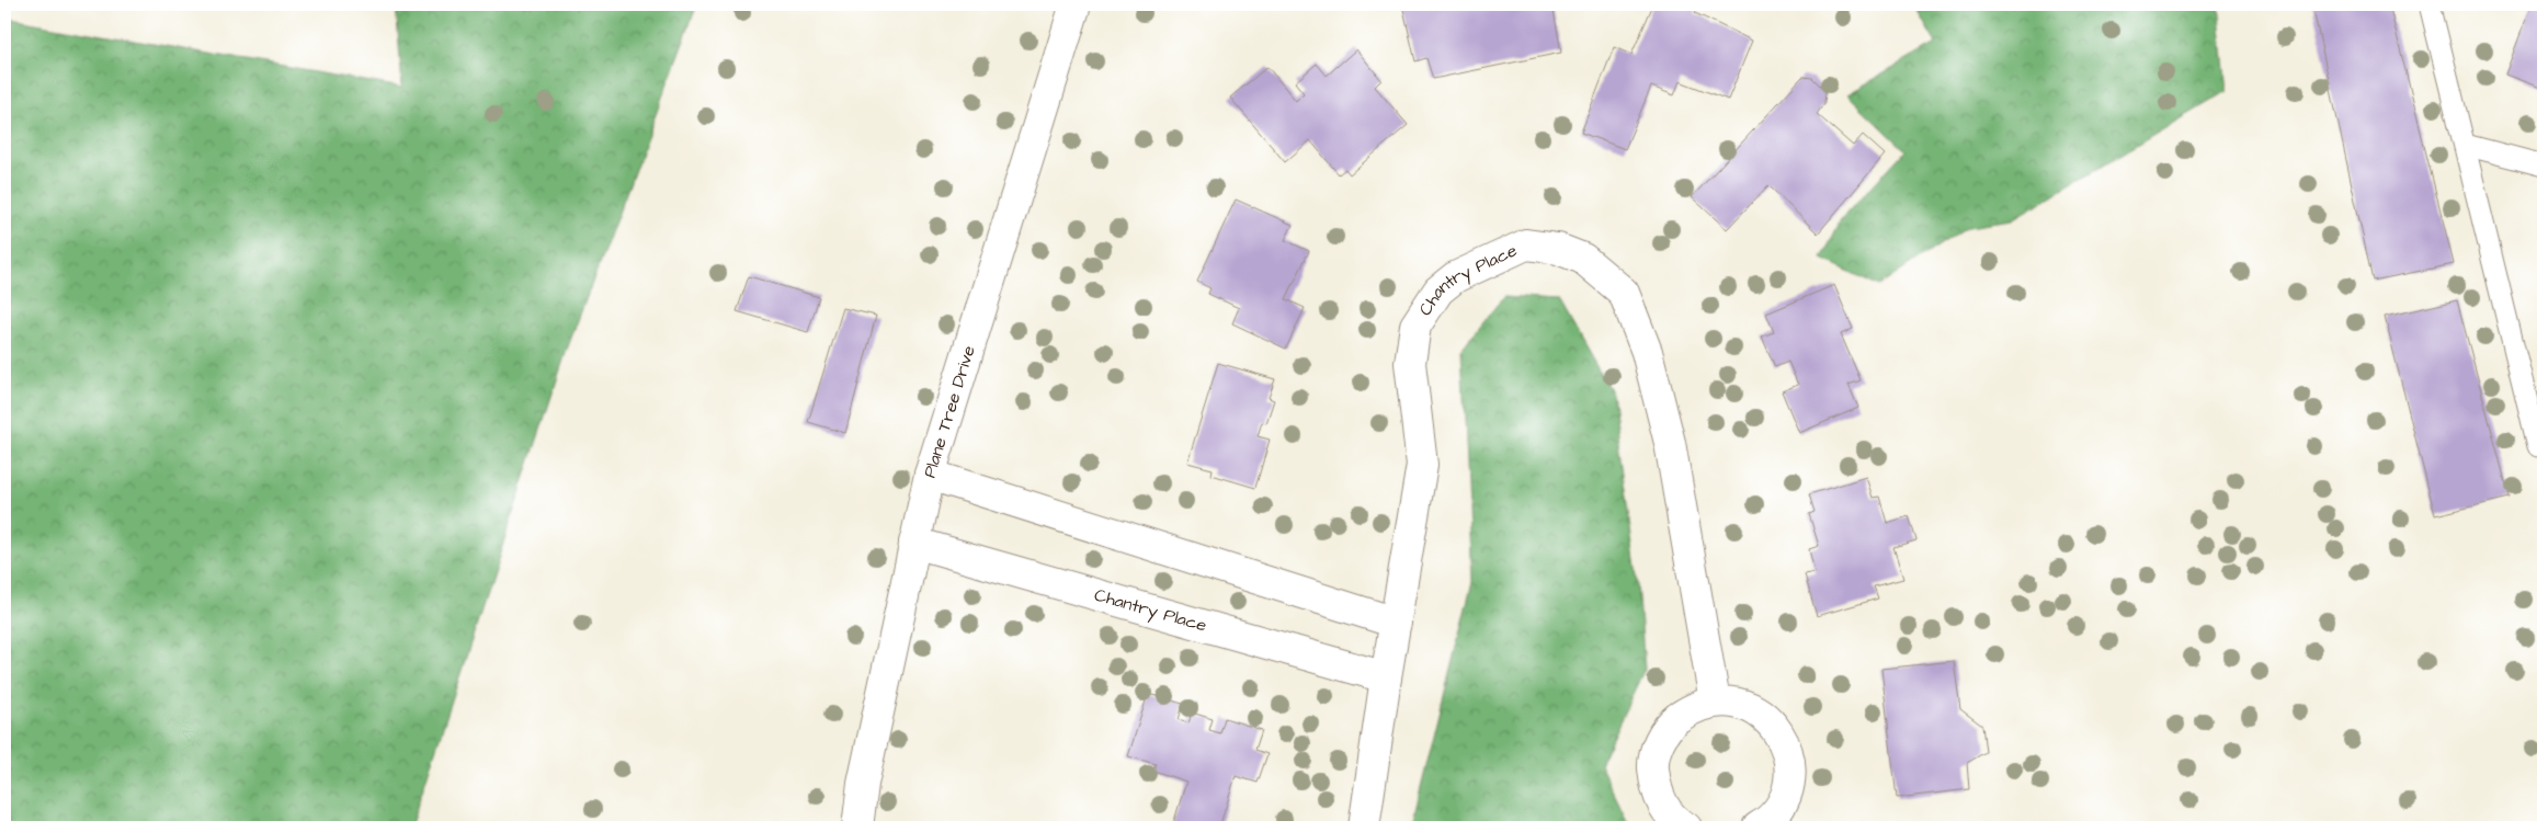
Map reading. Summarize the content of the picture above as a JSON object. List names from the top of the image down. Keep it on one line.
{"streets":{"street":["Chantry Place","Plane Tree Drive"]},"crossings":[["Chantry Place","Plane Tree Drive"]]}
